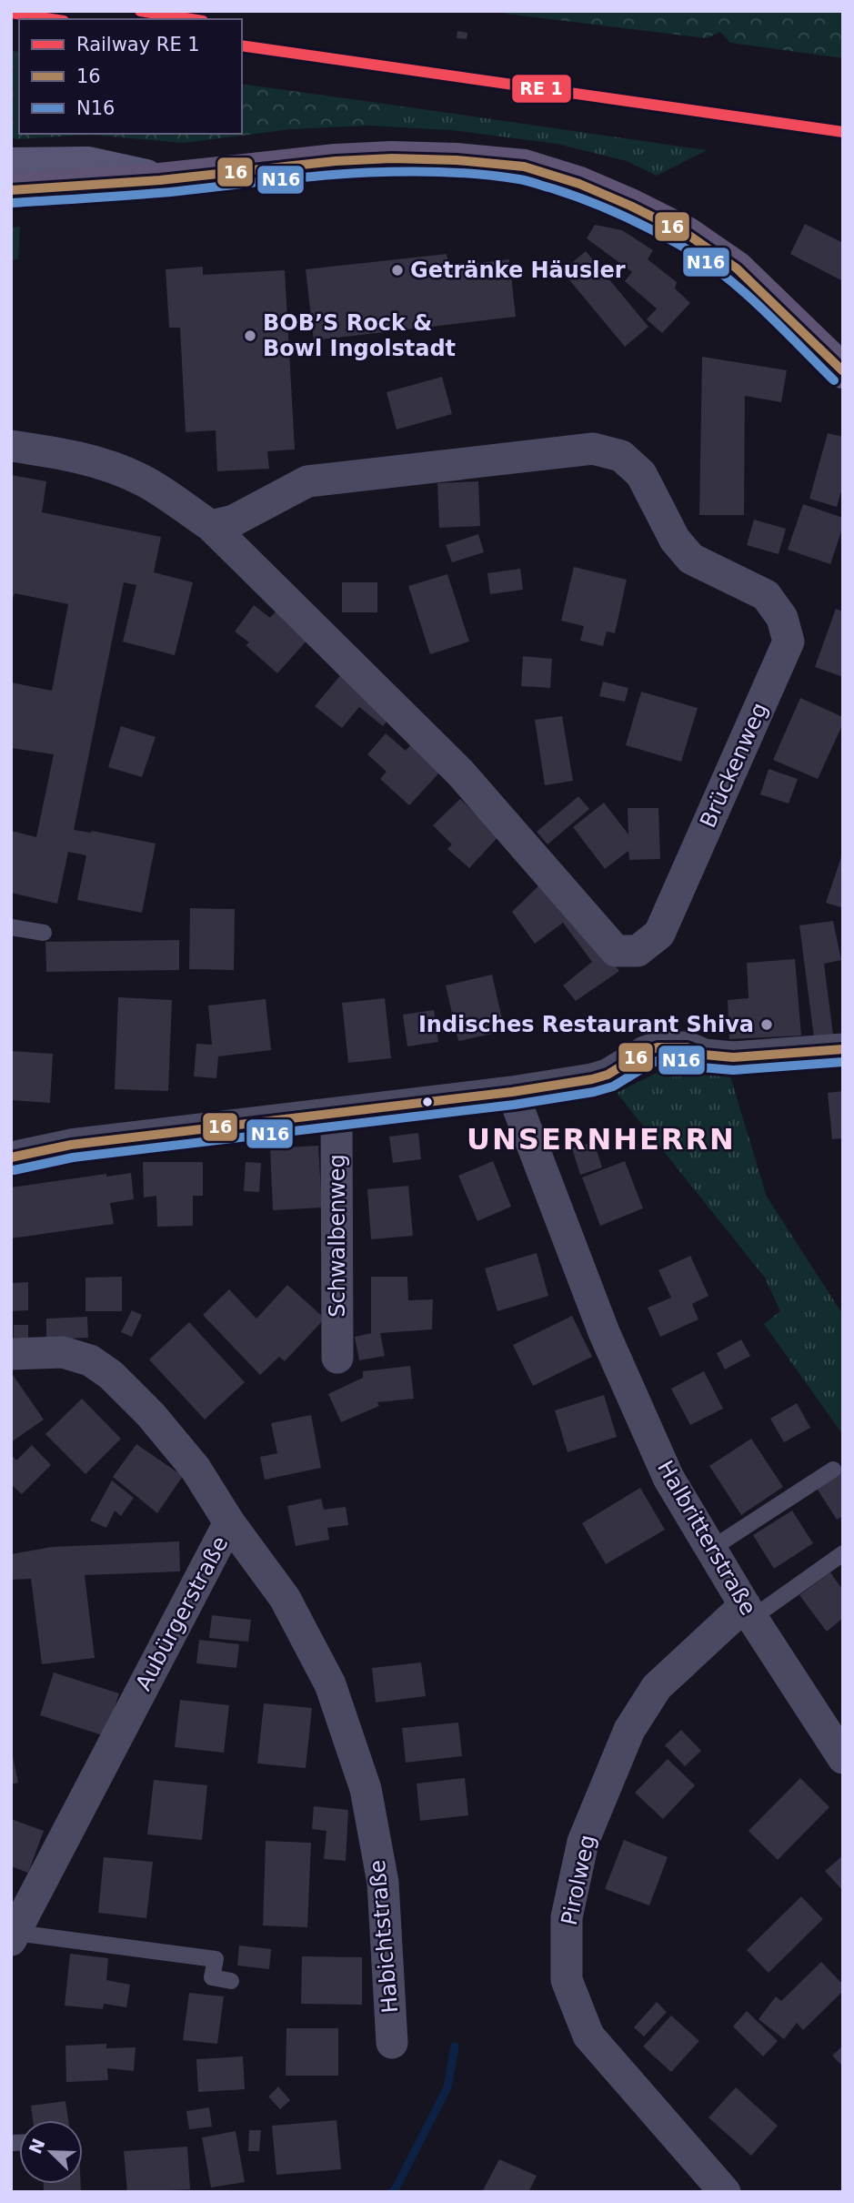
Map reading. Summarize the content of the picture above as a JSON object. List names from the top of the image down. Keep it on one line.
{"streets":{"street":["Brückenweg","Schwalbenweg","Halbritterstraße","Aubürgerstraße","Pirolweg","Habichtstraße"]},"crossings":[["Halbritterstraße","Pirolweg"],["Aubürgerstraße","Habichtstraße"]],"districts":["UNSERNHERRN"],"places":["Getränke Häusler","BOB’S Rock & Bowl Ingolstadt","Indisches Restaurant Shiva"],"lines":["transit line 16","transit line N16"],"legend":["Railway RE 1","16","N16"],"north":"top left"}
